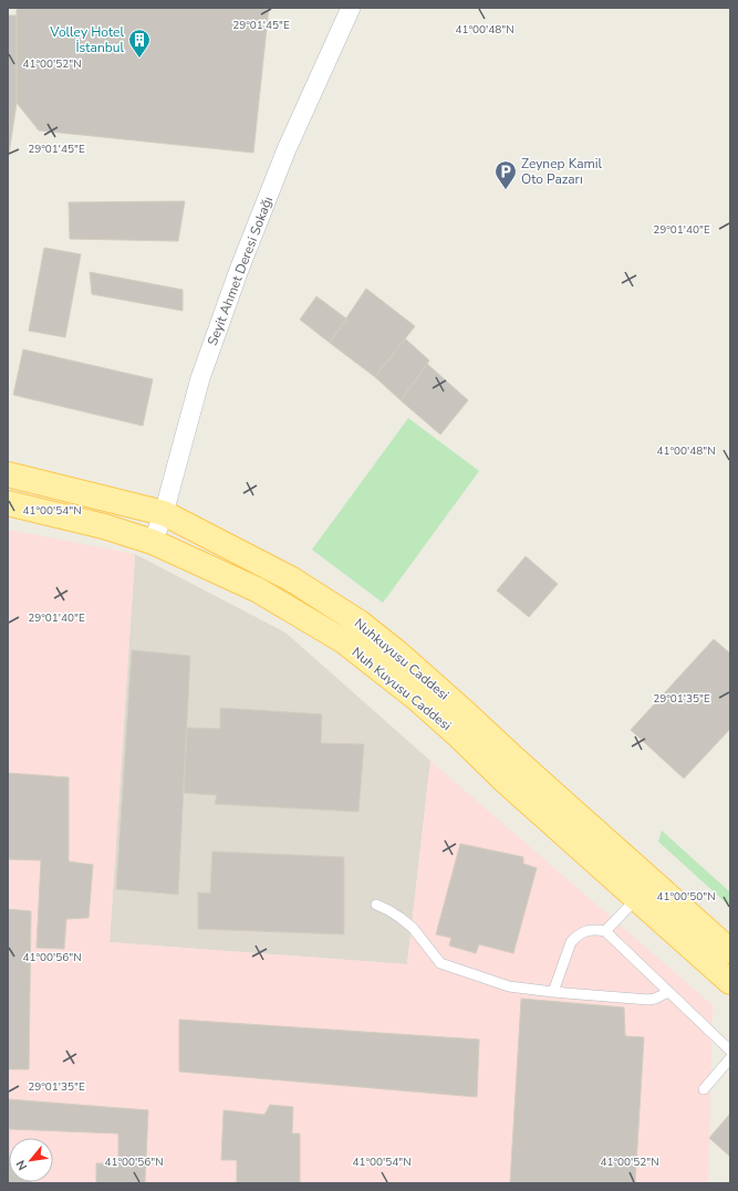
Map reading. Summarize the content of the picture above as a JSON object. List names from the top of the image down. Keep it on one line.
{"streets":{"main road":["Nuhkuyusu Caddesi","Nuh Kuyusu Caddesi"],"street":["Seyit Ahmet Deresi Sokağı"]},"crossings":[["Seyit Ahmet Deresi Sokağı","Nuhkuyusu Caddesi"],["Seyit Ahmet Deresi Sokağı","Nuh Kuyusu Caddesi"]],"places":{"building":["Volley Hotel İstanbul"],"parking":["Zeynep Kamil Oto Pazarı"]},"north":"bottom left","coordinates":["29°01'45\"E","41°00'48\"N","41°00'52\"N","29°01'40\"E","41°00'54\"N","29°01'35\"E","41°00'50\"N","41°00'56\"N"]}
